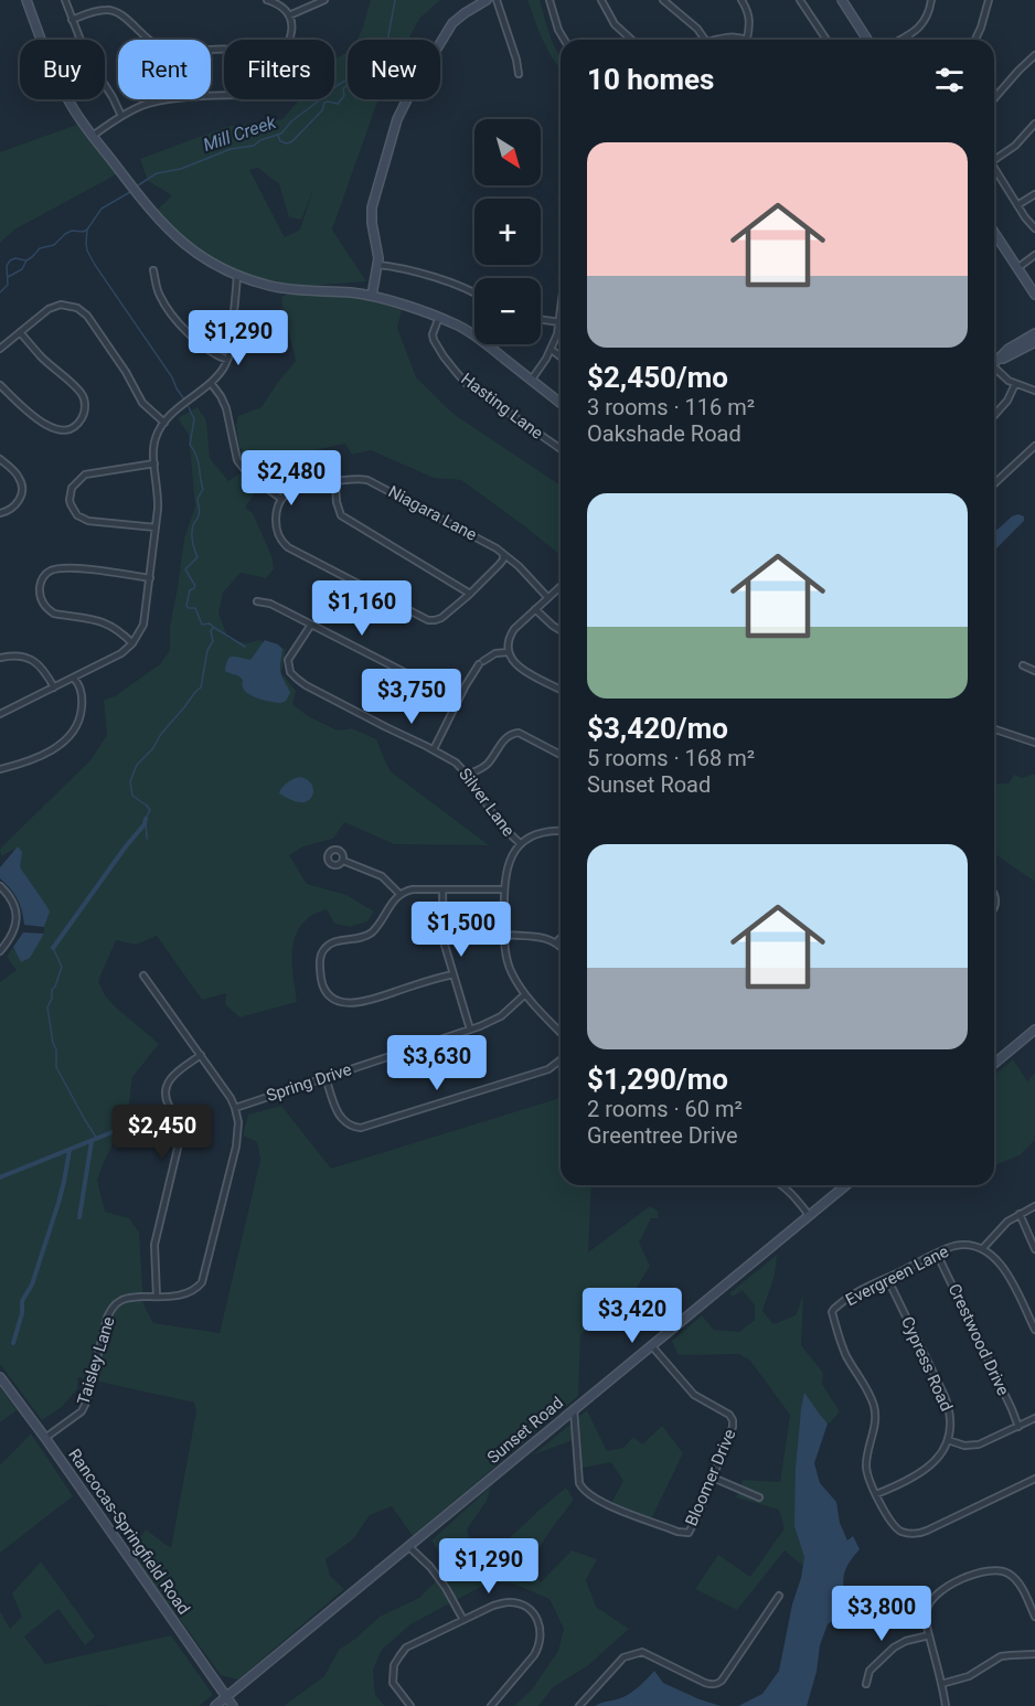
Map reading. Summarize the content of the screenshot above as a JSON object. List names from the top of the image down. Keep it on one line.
{"streets":{"street":["Hasting Lane","Niagara Lane","Silver Lane","Spring Drive","Evergreen Lane","Crestwood Drive","Taisley Lane","Cypress Road","Sunset Road","Bloomer Drive","Rancocas-Springfield Road"]},"crossings":[["Spring Drive","Taisley Lane"],["Evergreen Lane","Crestwood Drive"],["Evergreen Lane","Cypress Road"],["Taisley Lane","Rancocas-Springfield Road"],["Sunset Road","Bloomer Drive"],["Sunset Road","Rancocas-Springfield Road"]],"water":["Mill Creek"],"north":"bottom right","page":{"chip":["Buy","Rent","Filters","New"],"heading":"10 homes","map_buttons":["+","−"],"list":[{"name":"$2,450/mo","note":"3 rooms · 116 m² · Oakshade Road"},{"name":"$3,420/mo","note":"5 rooms · 168 m² · Sunset Road"},{"name":"$1,290/mo","note":"2 rooms · 60 m² · Greentree Drive"}],"price":["$1,290","$2,480","$1,160","$3,750","$1,500","$3,630","$2,450","$3,420","$1,290","$3,800"]}}
